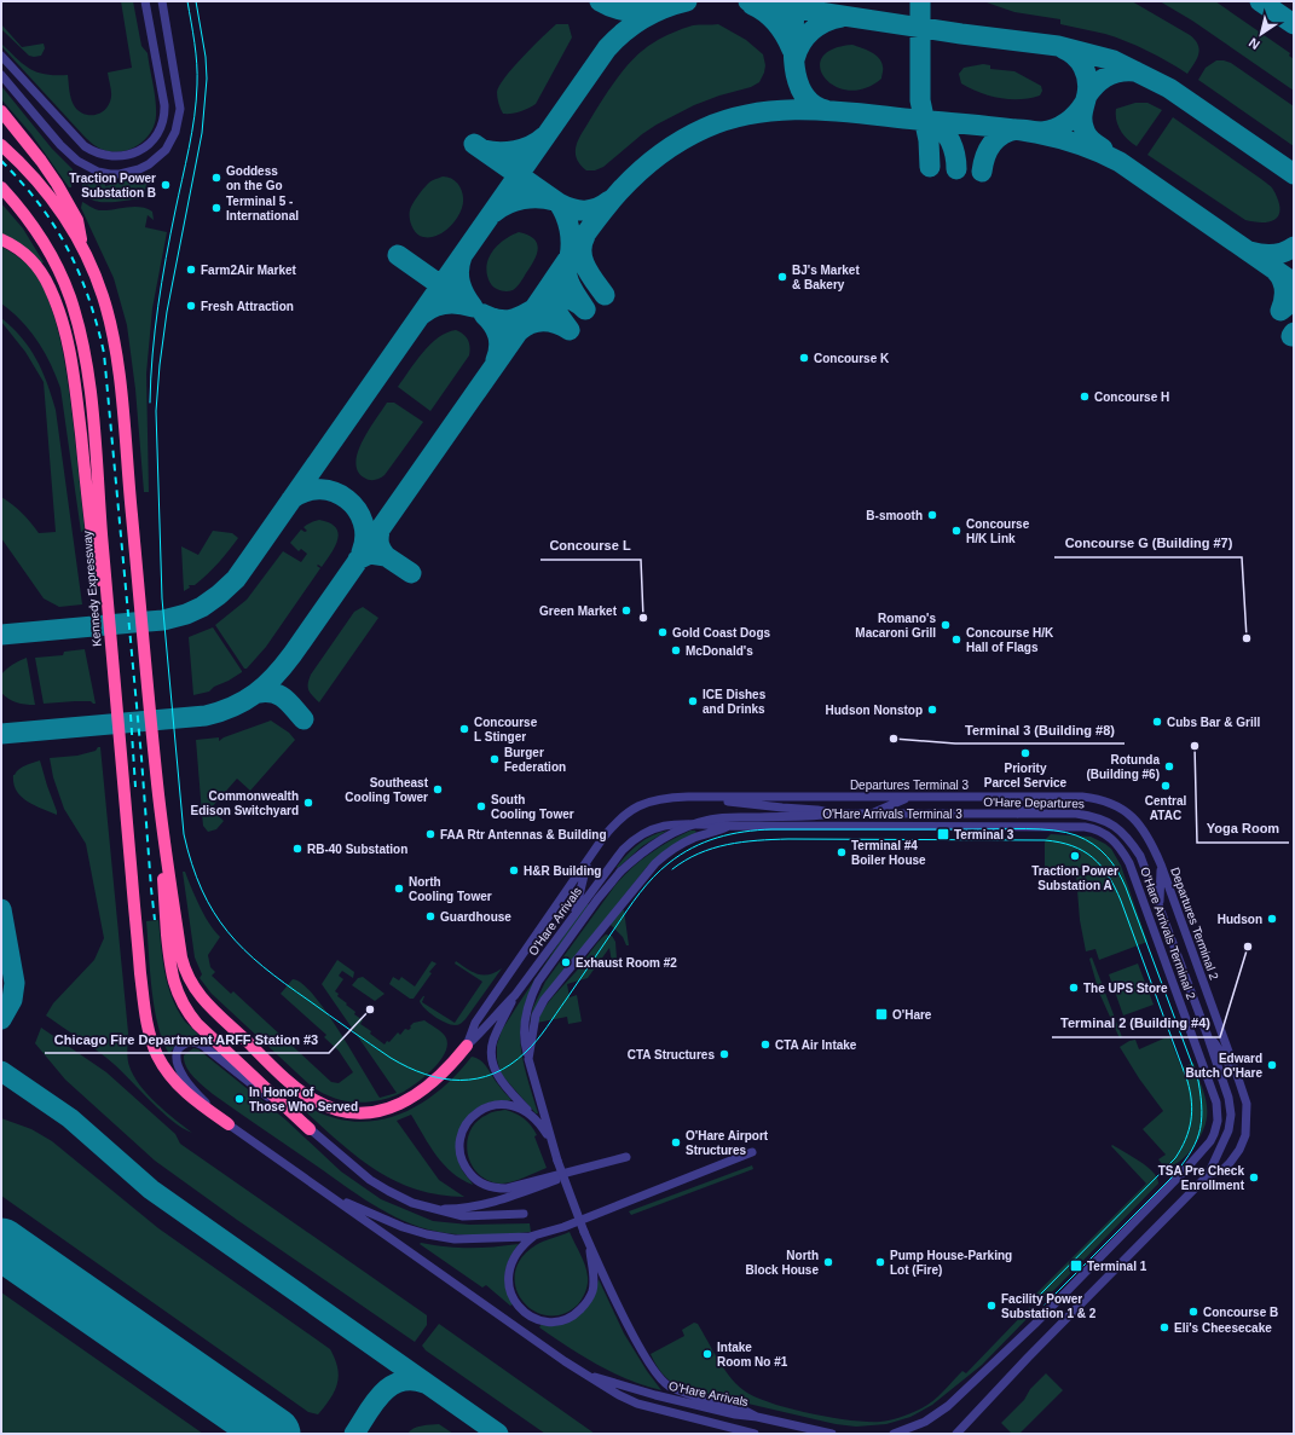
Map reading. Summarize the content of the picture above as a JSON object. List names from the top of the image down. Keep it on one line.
{"streets":{"highway":["Kennedy Expressway"],"street":["Departures Terminal 3","O'Hare Departures","O'Hare Arrivals Terminal 3","O'Hare Arrivals","Departures Terminal 2","O'Hare Arrivals Terminal 2"]},"crossings":[["Departures Terminal 3","O'Hare Departures"],["Departures Terminal 3","Departures Terminal 2"],["O'Hare Departures","Departures Terminal 2"],["O'Hare Arrivals Terminal 3","O'Hare Arrivals"],["O'Hare Arrivals Terminal 3","O'Hare Arrivals Terminal 2"]],"places":{"other":["Goddess on the Go","Traction Power Substation B","Terminal 5 - International","Farm2Air Market","BJ's Market & Bakery","Fresh Attraction","Concourse K","Concourse H","B-smooth","Concourse H/K Link","Green Market","Concourse L","Romano's Macaroni Grill","Gold Coast Dogs","Concourse G (Building #7)","Concourse H/K Hall of Flags","McDonald's","ICE Dishes and Drinks","Hudson Nonstop","Cubs Bar & Grill","Concourse L Stinger","Terminal 3 (Building #8)","Yoga Room","Priority Parcel Service","Burger Federation","Rotunda (Building #6)","Central ATAC","Southeast Cooling Tower","Commonwealth Edison Switchyard","South Cooling Tower","FAA Rtr Antennas & Building","RB-40 Substation","Terminal #4 Boiler House","Traction Power Substation A","H&R Building","North Cooling Tower","Guardhouse","Hudson","Terminal 2 (Building #4)","Exhaust Room #2","The UPS Store","Chicago Fire Department ARFF Station #3","CTA Air Intake","CTA Structures","Edward Butch O'Hare","In Honor of Those Who Served","O'Hare Airport Structures","TSA Pre Check Enrollment","North Block House","Pump House-Parking Lot (Fire)","Facility Power Substation 1 & 2","Concourse B","Eli's Cheesecake","Intake Room No #1"],"transit":["Terminal 3","O'Hare","Terminal 1"]},"north":"bottom left"}
